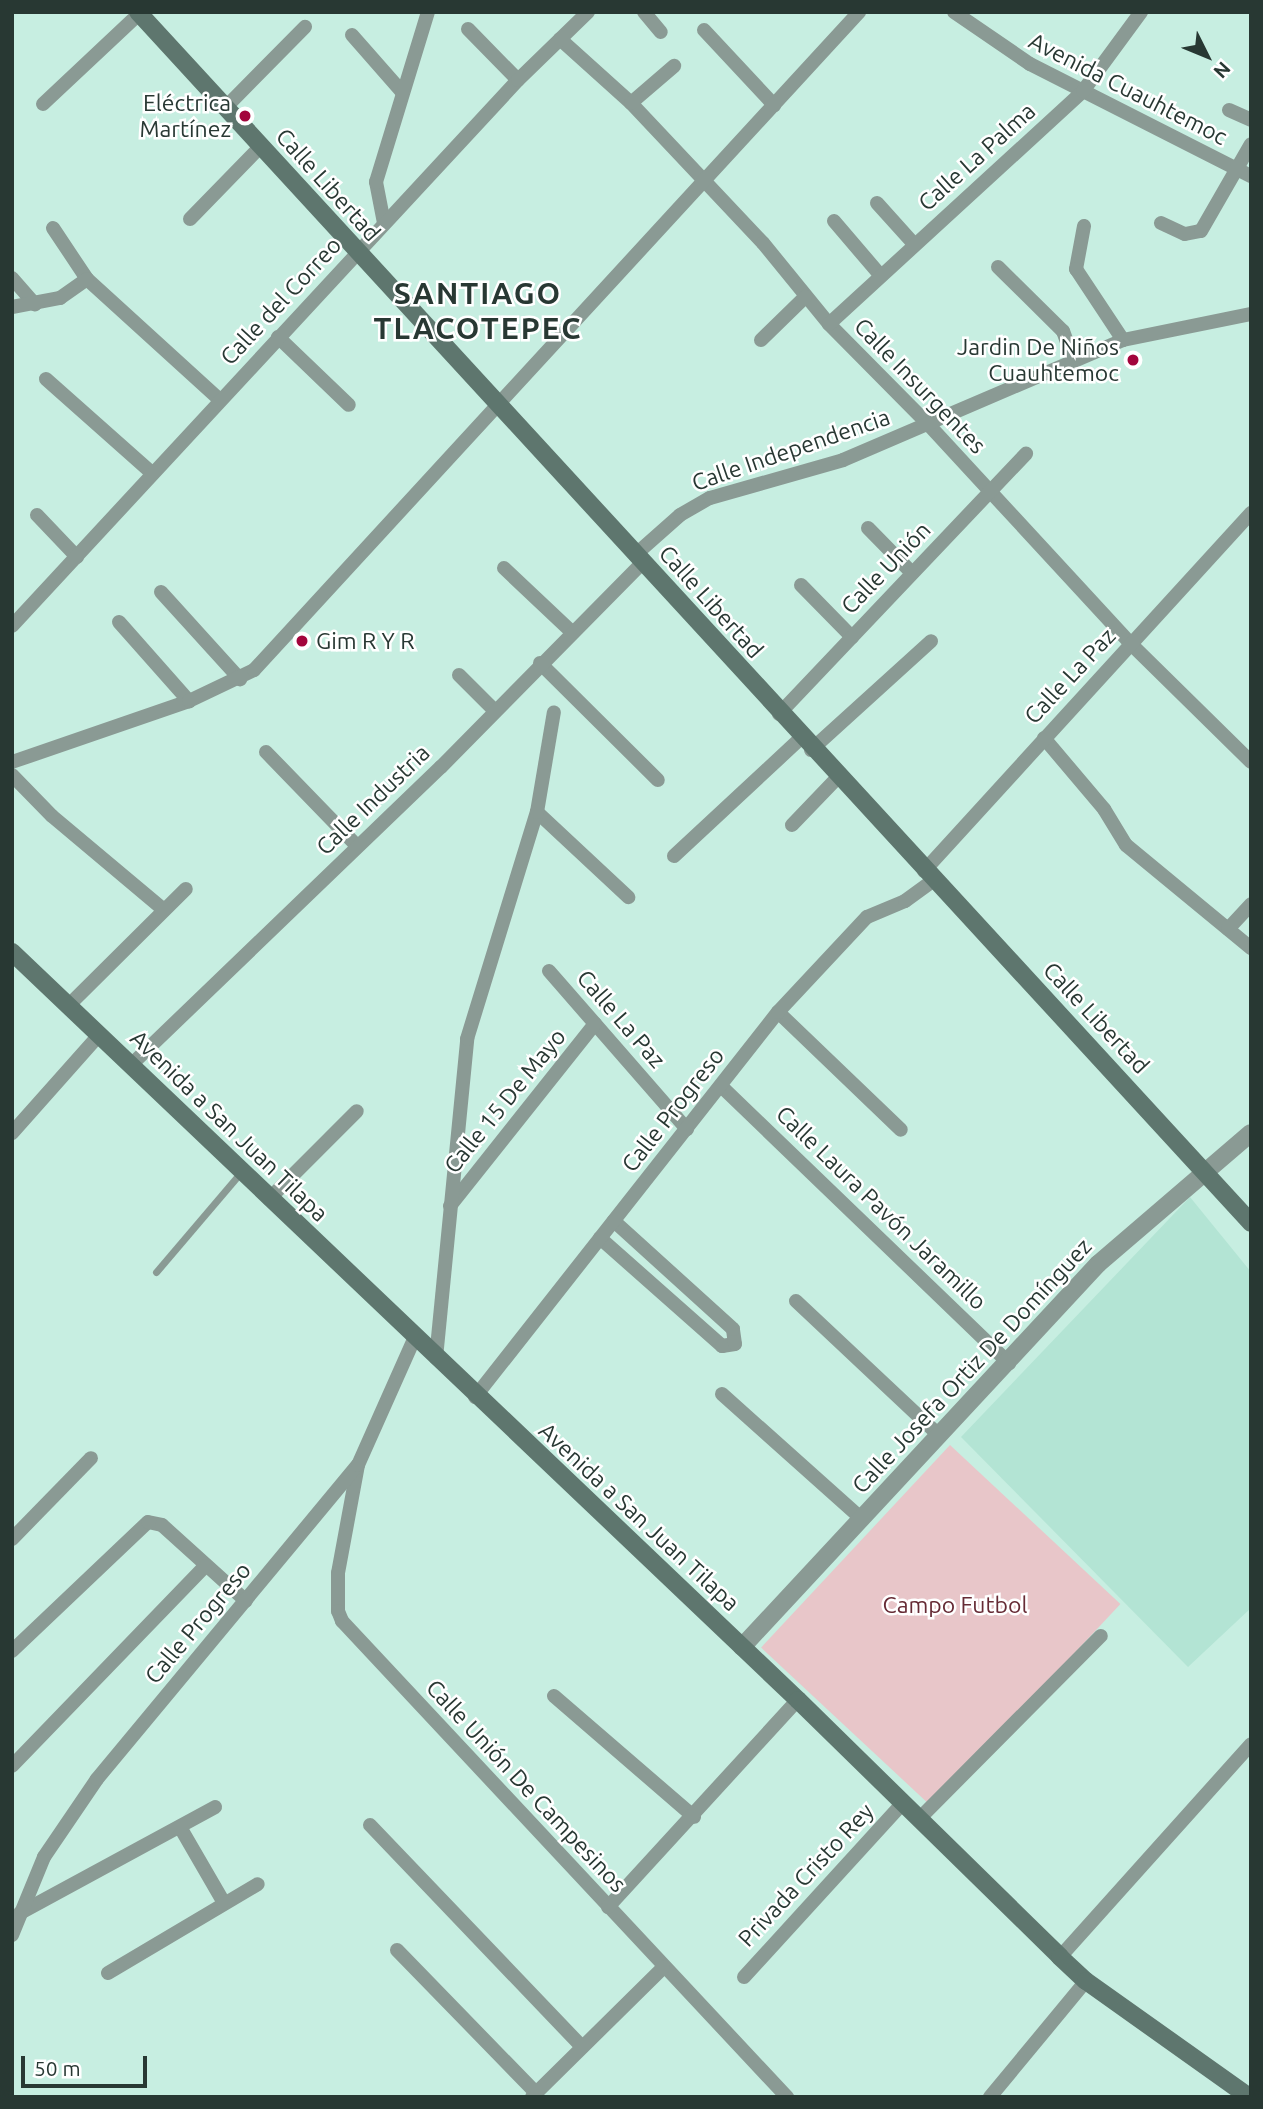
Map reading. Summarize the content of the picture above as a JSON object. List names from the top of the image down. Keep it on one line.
{"streets":{"main road":["Calle Libertad","Avenida a San Juan Tilapa"],"street":["Avenida Cuauhtemoc","Calle La Palma","Calle del Correo","Calle Insurgentes","Calle Independencia","Calle Unión","Calle La Paz","Calle Industria","Calle 15 De Mayo","Calle Progreso","Calle Laura Pavón Jaramillo","Calle Josefa Ortiz De Domínguez","Calle Unión De Campesinos","Privada Cristo Rey"]},"crossings":[["Avenida Cuauhtemoc","Calle La Palma"],["Calle La Palma","Calle Insurgentes"],["Calle Libertad","Calle del Correo"],["Calle Libertad","Calle Independencia"],["Calle Libertad","Calle Unión"],["Calle Libertad","Calle La Paz"],["Calle Libertad","Calle Industria"],["Calle Libertad","Calle Progreso"],["Calle Libertad","Calle Josefa Ortiz De Domínguez"],["Calle del Correo","Calle Insurgentes"],["Calle Insurgentes","Calle Independencia"],["Calle Insurgentes","Calle Unión"],["Calle Insurgentes","Calle La Paz"],["Calle Independencia","Calle Industria"],["Calle La Paz","Calle 15 De Mayo"],["Calle La Paz","Calle Progreso"],["Calle Industria","Avenida a San Juan Tilapa"],["Calle Progreso","Avenida a San Juan Tilapa"],["Calle Progreso","Calle Laura Pavón Jaramillo"],["Calle Progreso","Calle Unión De Campesinos"],["Avenida a San Juan Tilapa","Calle Josefa Ortiz De Domínguez"],["Avenida a San Juan Tilapa","Privada Cristo Rey"],["Calle Laura Pavón Jaramillo","Calle Josefa Ortiz De Domínguez"]],"districts":["SANTIAGO TLACOTEPEC"],"parks":["Campo Futbol"],"places":["Eléctrica Martínez","Jardin De Niños Cuauhtemoc","Gim R Y R"],"scale_bar":"50 m","north":"bottom right"}
